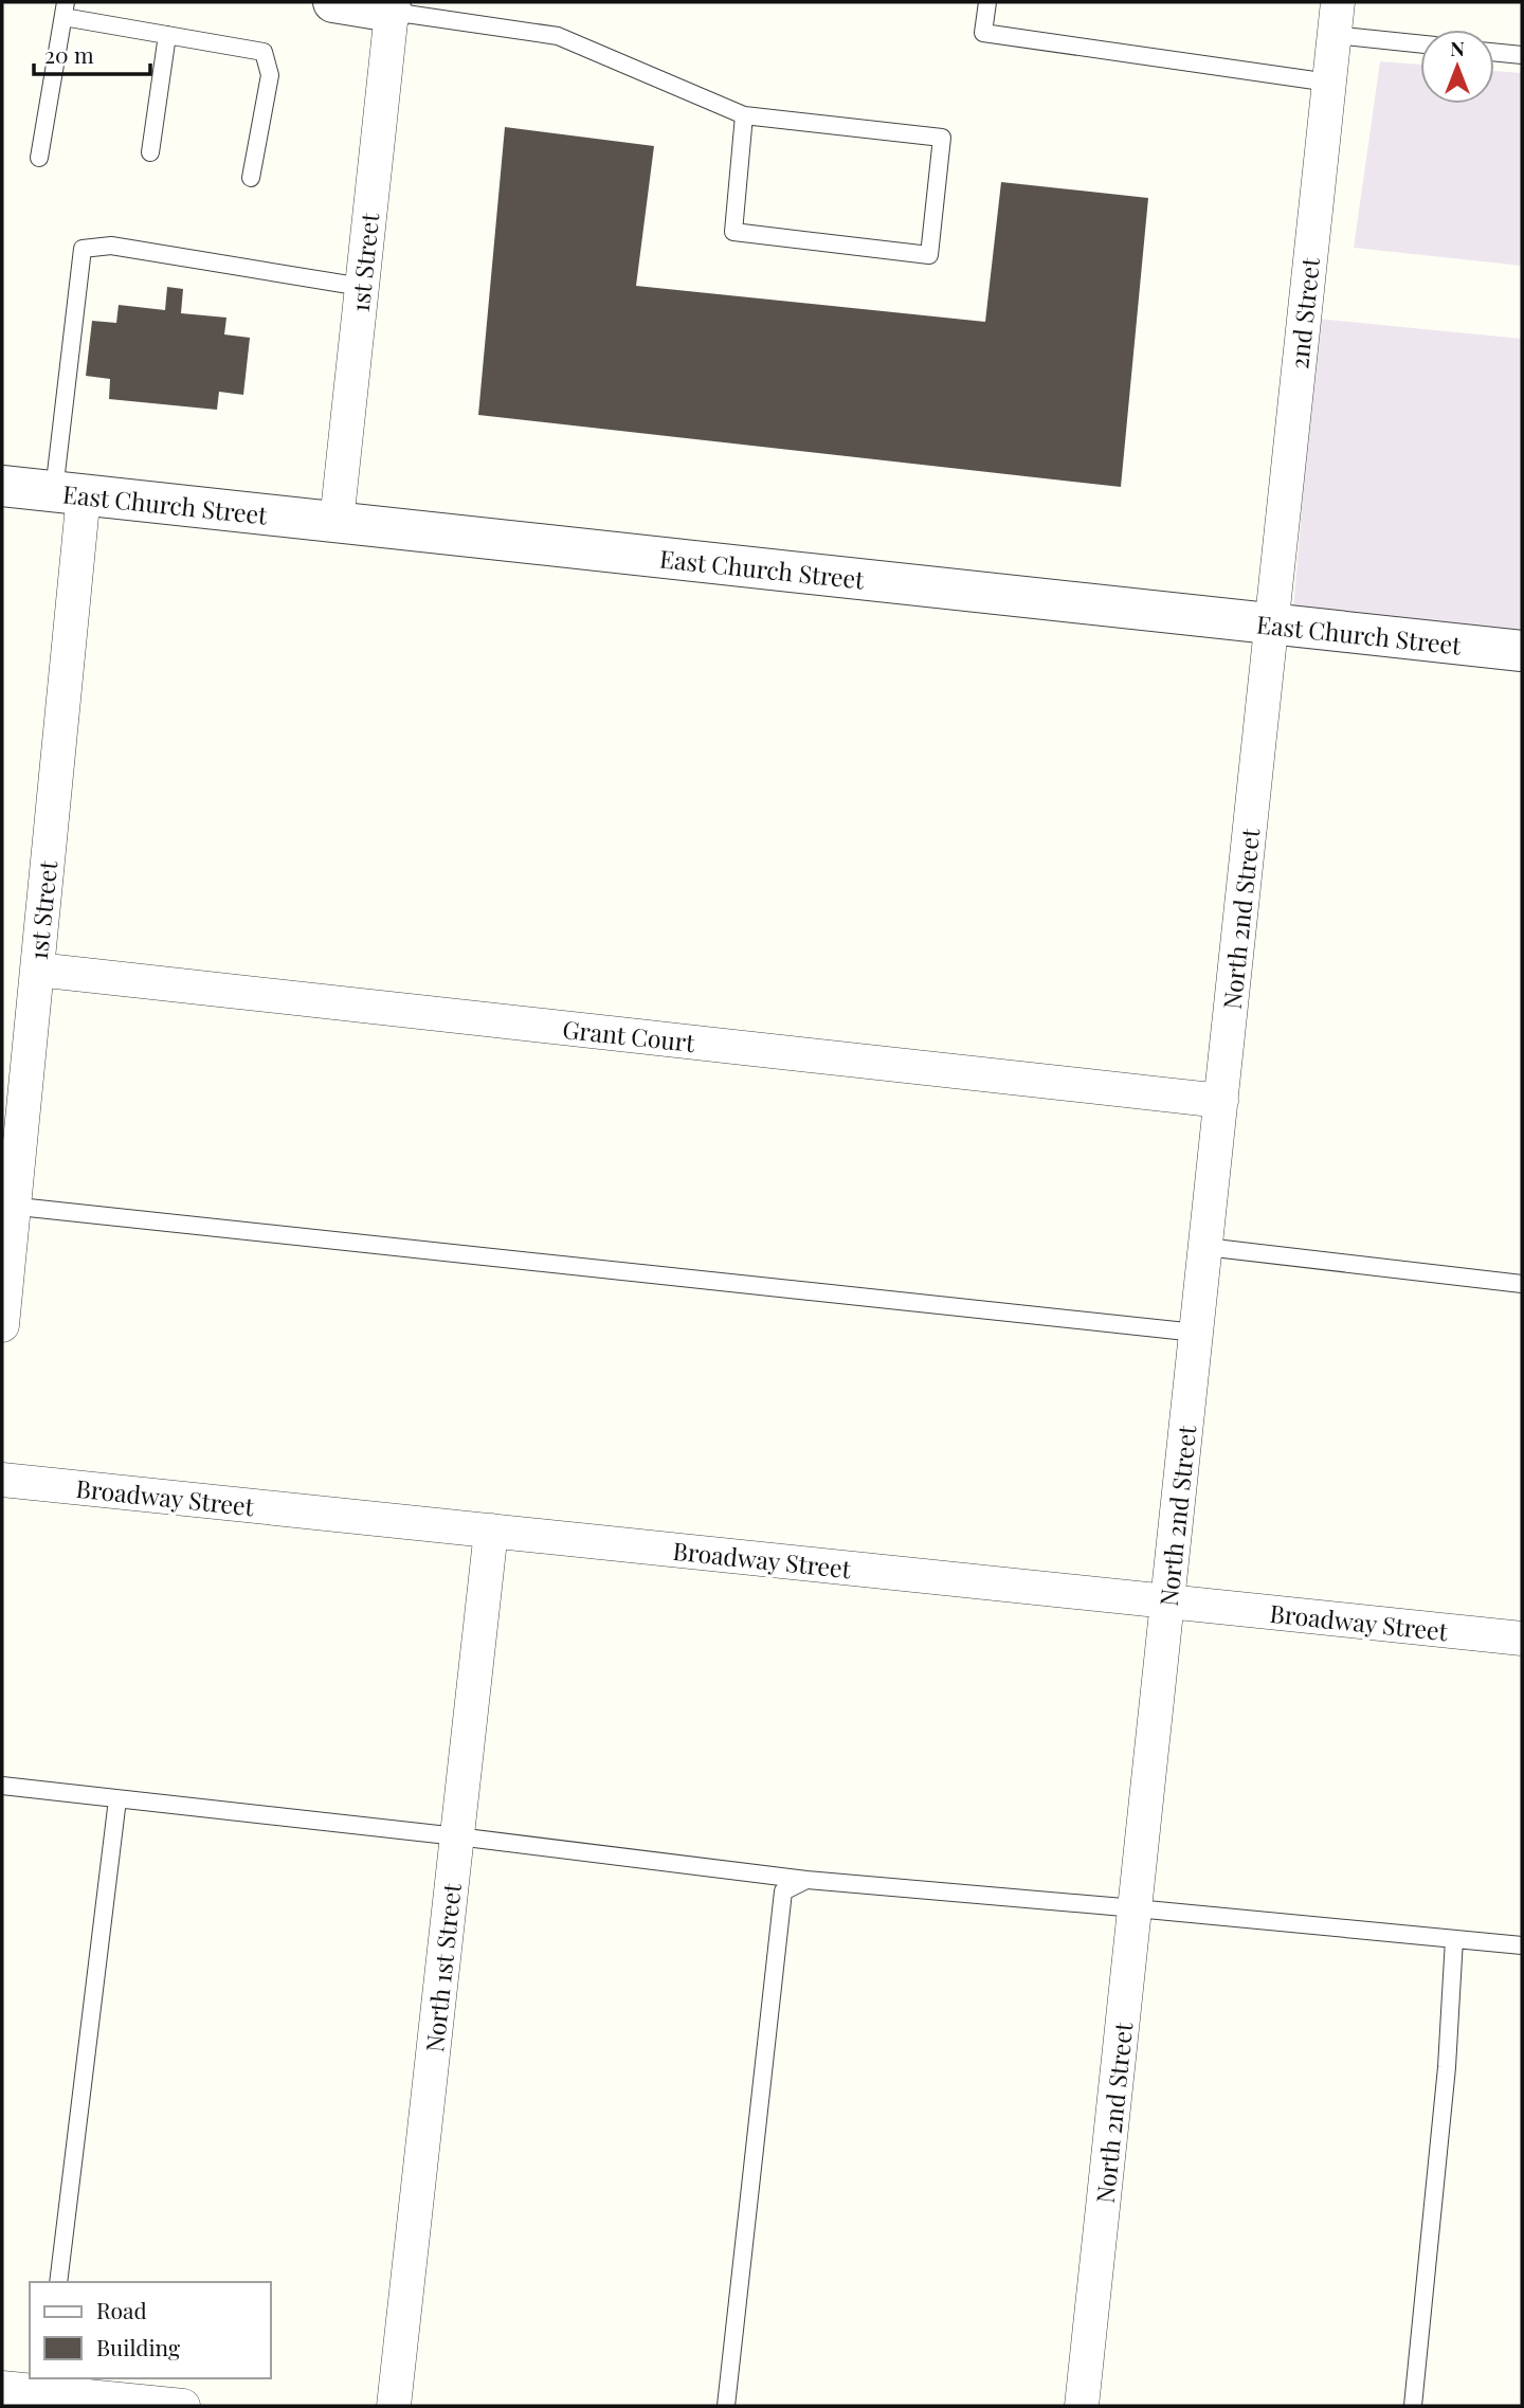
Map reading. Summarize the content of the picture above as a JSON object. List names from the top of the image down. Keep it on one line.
{"streets":{"street":["1st Street","2nd Street","East Church Street","North 2nd Street","Grant Court","Broadway Street","North 1st Street"]},"crossings":[["1st Street","East Church Street"],["1st Street","Grant Court"],["2nd Street","East Church Street"],["2nd Street","North 2nd Street"],["East Church Street","North 2nd Street"],["North 2nd Street","Grant Court"],["North 2nd Street","Broadway Street"],["Broadway Street","North 1st Street"]],"legend":["Road","Building"],"scale_bar":"20 m","north":"top"}
